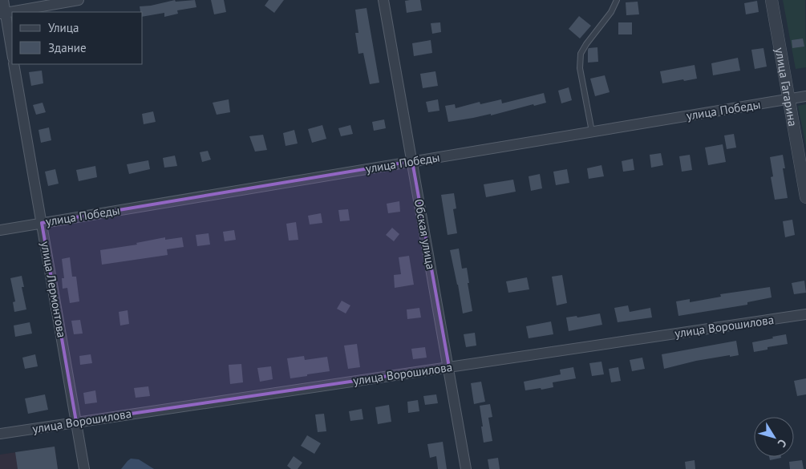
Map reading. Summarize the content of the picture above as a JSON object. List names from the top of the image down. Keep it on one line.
{"streets":{"street":["улица Гагарина","улица Победы","Обская улица","улица Лермонтова","улица Ворошилова"]},"crossings":[["улица Гагарина","улица Победы"],["улица Победы","Обская улица"],["улица Победы","улица Лермонтова"],["Обская улица","улица Ворошилова"],["улица Лермонтова","улица Ворошилова"]],"legend":["Улица","Здание"],"north":"bottom right"}
